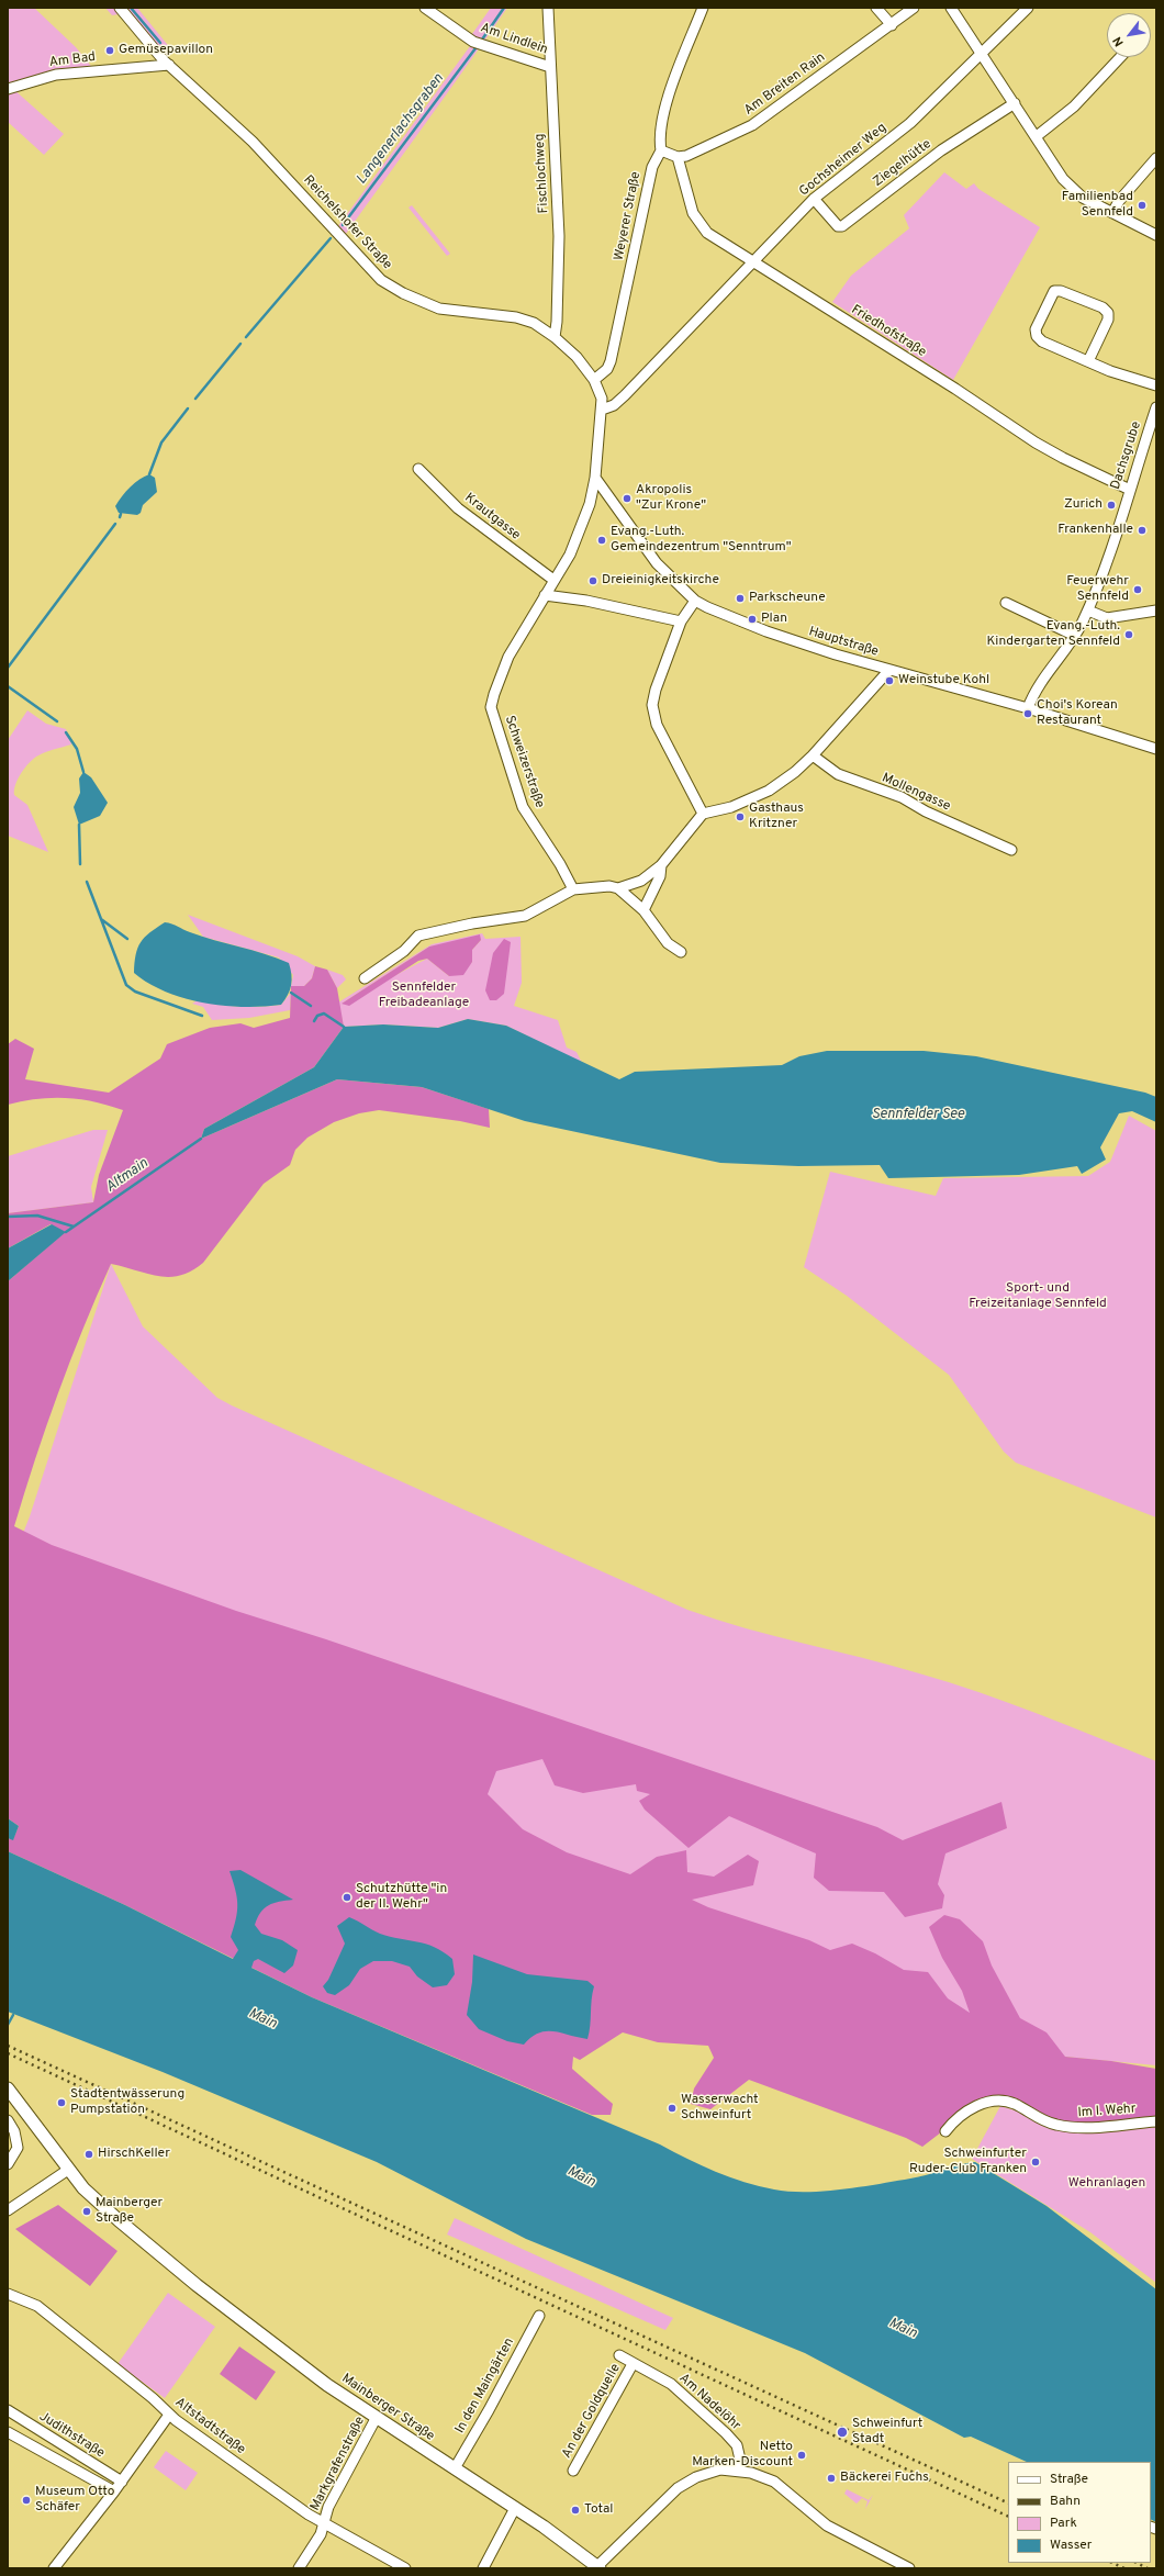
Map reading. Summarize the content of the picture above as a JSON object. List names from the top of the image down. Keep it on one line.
{"streets":{"main road":["Mainberger Straße"],"street":["Am Lindlein","Am Bad","Am Breiten Rain","Gochsheimer Weg","Ziegelhütte","Fischlochweg","Weyerer Straße","Reichelshofer Straße","Friedhofstraße","Dachsgrube","Krautgasse","Hauptstraße","Schweizerstraße","Mollengasse","Im I. Wehr","In den Maingärten","Am Nadelöhr","An der Goldquelle","Altstadtstraße","Judithstraße","Markgrafenstraße"]},"crossings":[["Am Lindlein","Fischlochweg"],["Am Bad","Reichelshofer Straße"],["Am Breiten Rain","Friedhofstraße"],["Gochsheimer Weg","Ziegelhütte"],["Gochsheimer Weg","Reichelshofer Straße"],["Gochsheimer Weg","Friedhofstraße"],["Fischlochweg","Reichelshofer Straße"],["Weyerer Straße","Reichelshofer Straße"],["Friedhofstraße","Dachsgrube"],["Dachsgrube","Hauptstraße"],["Krautgasse","Schweizerstraße"],["Hauptstraße","Schweizerstraße"],["In den Maingärten","Mainberger Straße"],["Am Nadelöhr","An der Goldquelle"],["Mainberger Straße","Markgrafenstraße"],["Altstadtstraße","Markgrafenstraße"]],"water":["Langenerlachsgraben","Sennfelder See","Altmain","Main"],"parks":["Sennfelder Freibadeanlage","Sport- und Freizeitanlage Sennfeld","Wehranlagen"],"places":["Gemüsepavillon","Familienbad Sennfeld","Akropolis \"Zur Krone\"","Zurich","Frankenhalle","Evang.-Luth. Gemeindezentrum \"Senntrum\"","Dreieinigkeitskirche","Feuerwehr Sennfeld","Parkscheune","Plan","Evang.-Luth. Kindergarten Sennfeld","Weinstube Kohl","Choi's Korean Restaurant","Gasthaus Kritzner","Schutzhütte \"in der II. Wehr\"","Stadtentwässerung Pumpstation","Wasserwacht Schweinfurt","HirschKeller","Schweinfurter Ruder-Club Franken","Mainberger Straße","Schweinfurt Stadt","Netto Marken-Discount","Bäckerei Fuchs","Museum Otto Schäfer","Total"],"legend":["Straße","Bahn","Park","Wasser"],"north":"bottom left"}
